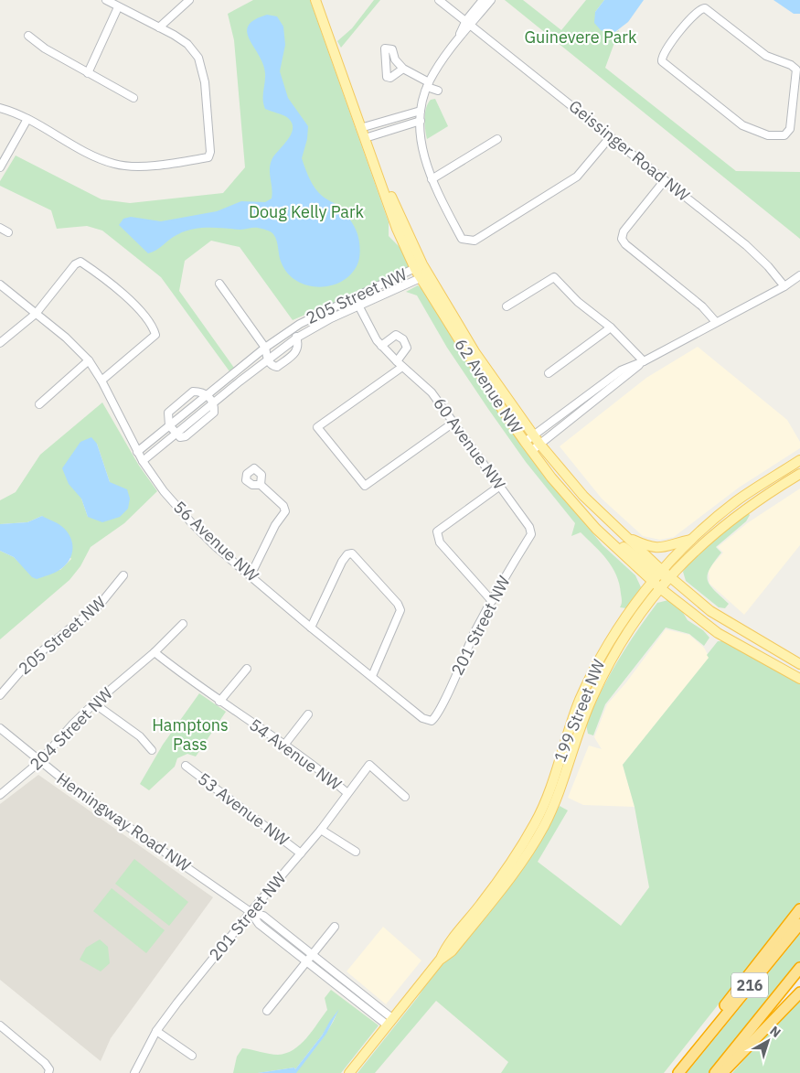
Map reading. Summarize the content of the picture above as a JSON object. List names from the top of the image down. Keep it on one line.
{"streets":{"highway":["216"],"main road":["62 Avenue NW","199 Street NW"],"street":["Geissinger Road NW","205 Street NW","60 Avenue NW","56 Avenue NW","201 Street NW","204 Street NW","54 Avenue NW","53 Avenue NW","Hemingway Road NW"]},"crossings":[["205 Street NW","62 Avenue NW"],["205 Street NW","60 Avenue NW"],["205 Street NW","56 Avenue NW"],["62 Avenue NW","199 Street NW"],["60 Avenue NW","201 Street NW"],["56 Avenue NW","201 Street NW"],["201 Street NW","54 Avenue NW"],["201 Street NW","53 Avenue NW"],["201 Street NW","Hemingway Road NW"],["199 Street NW","Hemingway Road NW"],["204 Street NW","54 Avenue NW"],["204 Street NW","Hemingway Road NW"]],"parks":["Guinevere Park","Doug Kelly Park","Hamptons Pass"],"north":"top right"}
